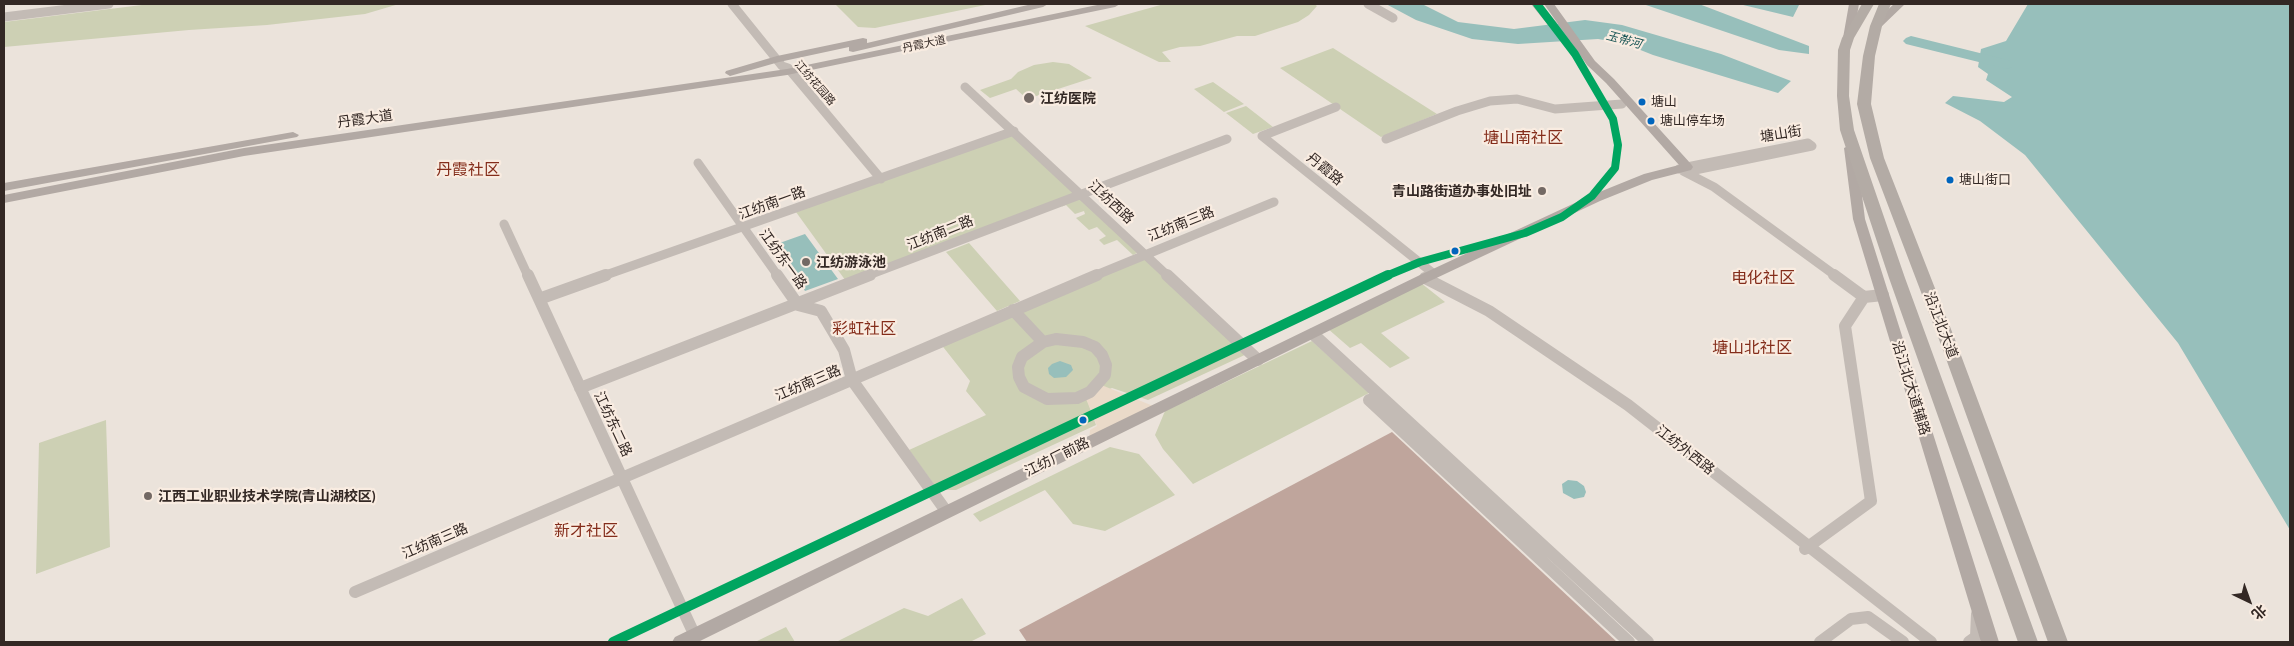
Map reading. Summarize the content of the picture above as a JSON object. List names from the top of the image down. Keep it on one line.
{"streets":{"highway":["沿江北大道"],"main road":["丹霞大道","塘山街","沿江北大道辅路","江纺厂前路"],"street":["江纺花园路","丹霞路","江纺西路","江纺南一路","江纺南三路","江纺南二路","江纺东一路","江纺东二路","江纺外西路"]},"crossings":[["丹霞大道","江纺花园路"],["江纺花园路","江纺南一路"],["塘山街","丹霞路"],["塘山街","江纺外西路"],["塘山街","江纺厂前路"],["丹霞路","江纺外西路"],["丹霞路","江纺厂前路"],["江纺西路","江纺南一路"],["江纺西路","江纺南三路"],["江纺西路","江纺南二路"],["江纺西路","江纺厂前路"],["江纺南一路","江纺东一路"],["江纺南一路","江纺东二路"],["江纺南三路","江纺东一路"],["江纺南三路","江纺东二路"],["江纺南二路","江纺东一路"],["江纺南二路","江纺东二路"],["江纺东一路","江纺厂前路"],["沿江北大道","沿江北大道辅路"],["江纺东二路","江纺厂前路"],["江纺外西路","江纺厂前路"]],"districts":["塘山南社区","丹霞社区","电化社区","彩虹社区","塘山北社区","新才社区"],"water":["玉带河"],"places":["江纺医院","塘山","塘山停车场","塘山街口","青山路街道办事处旧址","江纺游泳池","江西工业职业技术学院(青山湖校区)"],"north":"bottom right"}
